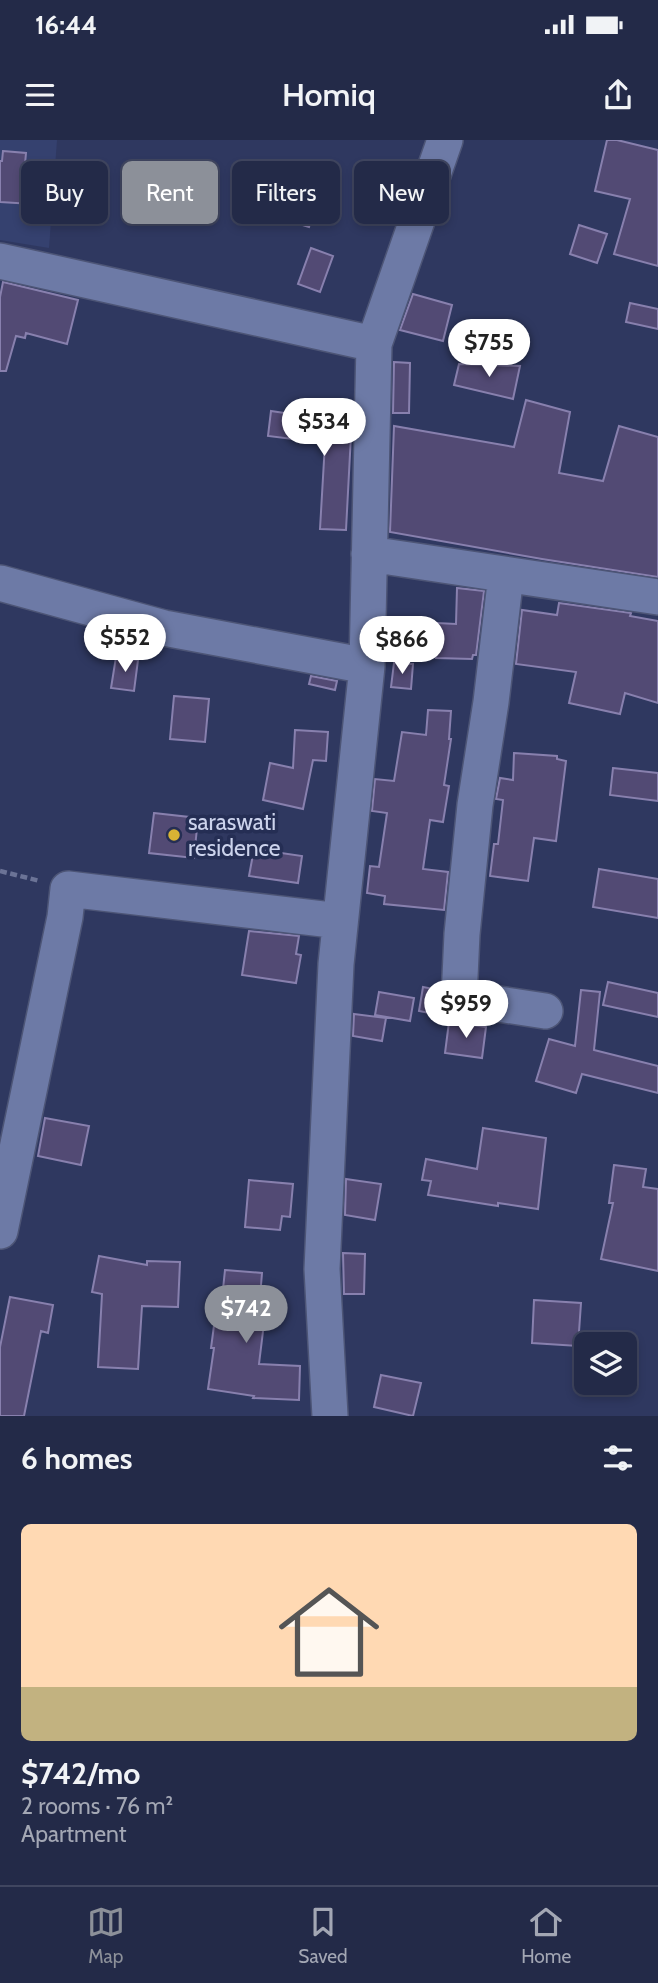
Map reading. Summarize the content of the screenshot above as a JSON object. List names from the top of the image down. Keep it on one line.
{"places":["saraswati residence"],"page":{"status":"16:44","header":"Homiq","chip":["Buy","Rent","Filters","New"],"price":["$755","$534","$552","$866","$959","$742"],"heading":"6 homes","list":[{"name":"$742/mo","note":"2 rooms · 76 m² · Apartment"}],"tabs":["Map","Saved","Home"]}}
